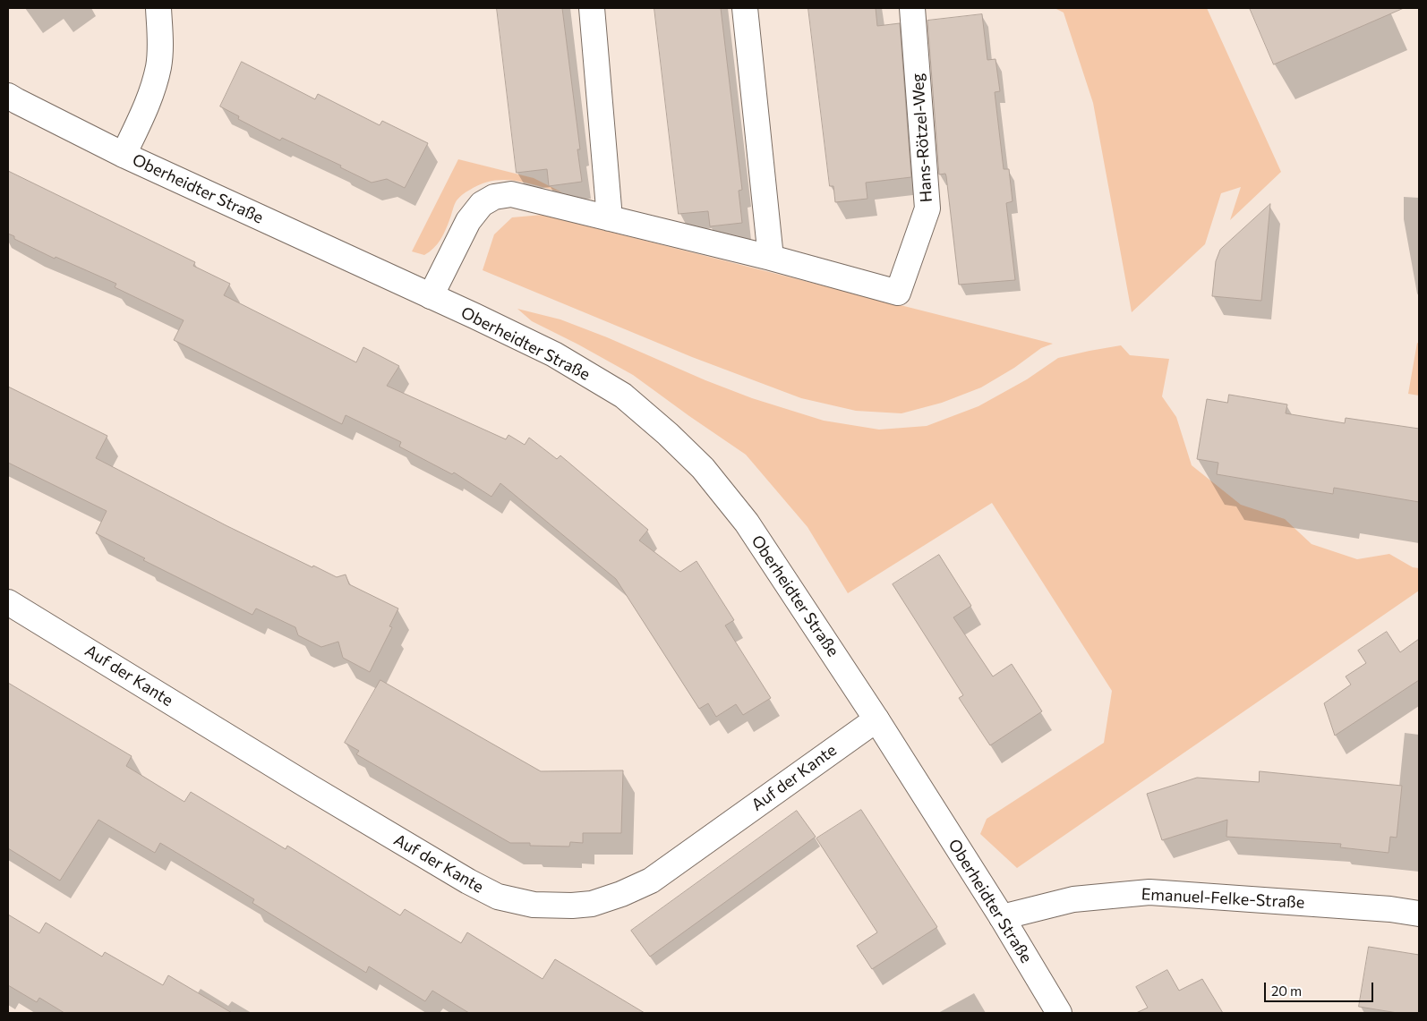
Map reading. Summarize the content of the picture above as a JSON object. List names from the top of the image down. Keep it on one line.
{"streets":{"street":["Hans-Rötzel-Weg","Oberheidter Straße","Auf der Kante","Emanuel-Felke-Straße"]},"crossings":[["Hans-Rötzel-Weg","Oberheidter Straße"],["Oberheidter Straße","Auf der Kante"],["Oberheidter Straße","Emanuel-Felke-Straße"]],"scale_bar":"20 m"}
